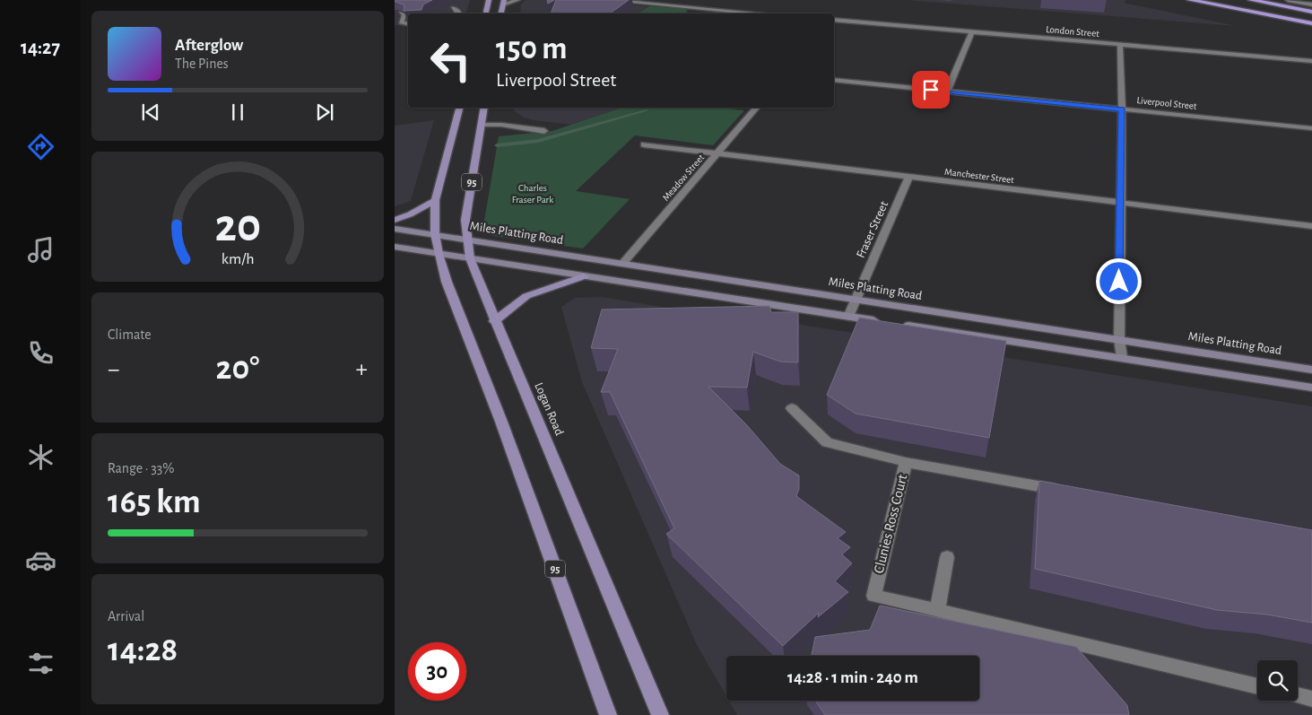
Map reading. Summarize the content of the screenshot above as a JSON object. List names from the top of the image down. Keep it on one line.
{"streets":{"main road":["95","Miles Platting Road","Logan Road"],"street":["London Street","Liverpool Street","Manchester Street","Meadow Street","Fraser Street","Clunies Ross Court"]},"crossings":[["Manchester Street","Meadow Street"],["Manchester Street","Fraser Street"],["Meadow Street","Miles Platting Road"],["95","Miles Platting Road"],["Fraser Street","Miles Platting Road"],["Miles Platting Road","Logan Road"]],"parks":["Charles Fraser Park"],"page":{"tabs":"14:27","turn":["150 m","Liverpool Street"],"song":["Afterglow","The Pines"],"tile":["Climate",["Range · 33%","165 km"],["Arrival","14:28"]],"heat":["−","20°","+"],"limit":"30","trip":"14:28 · 1 min · 240 m","gauge":["20","km/h"]}}
